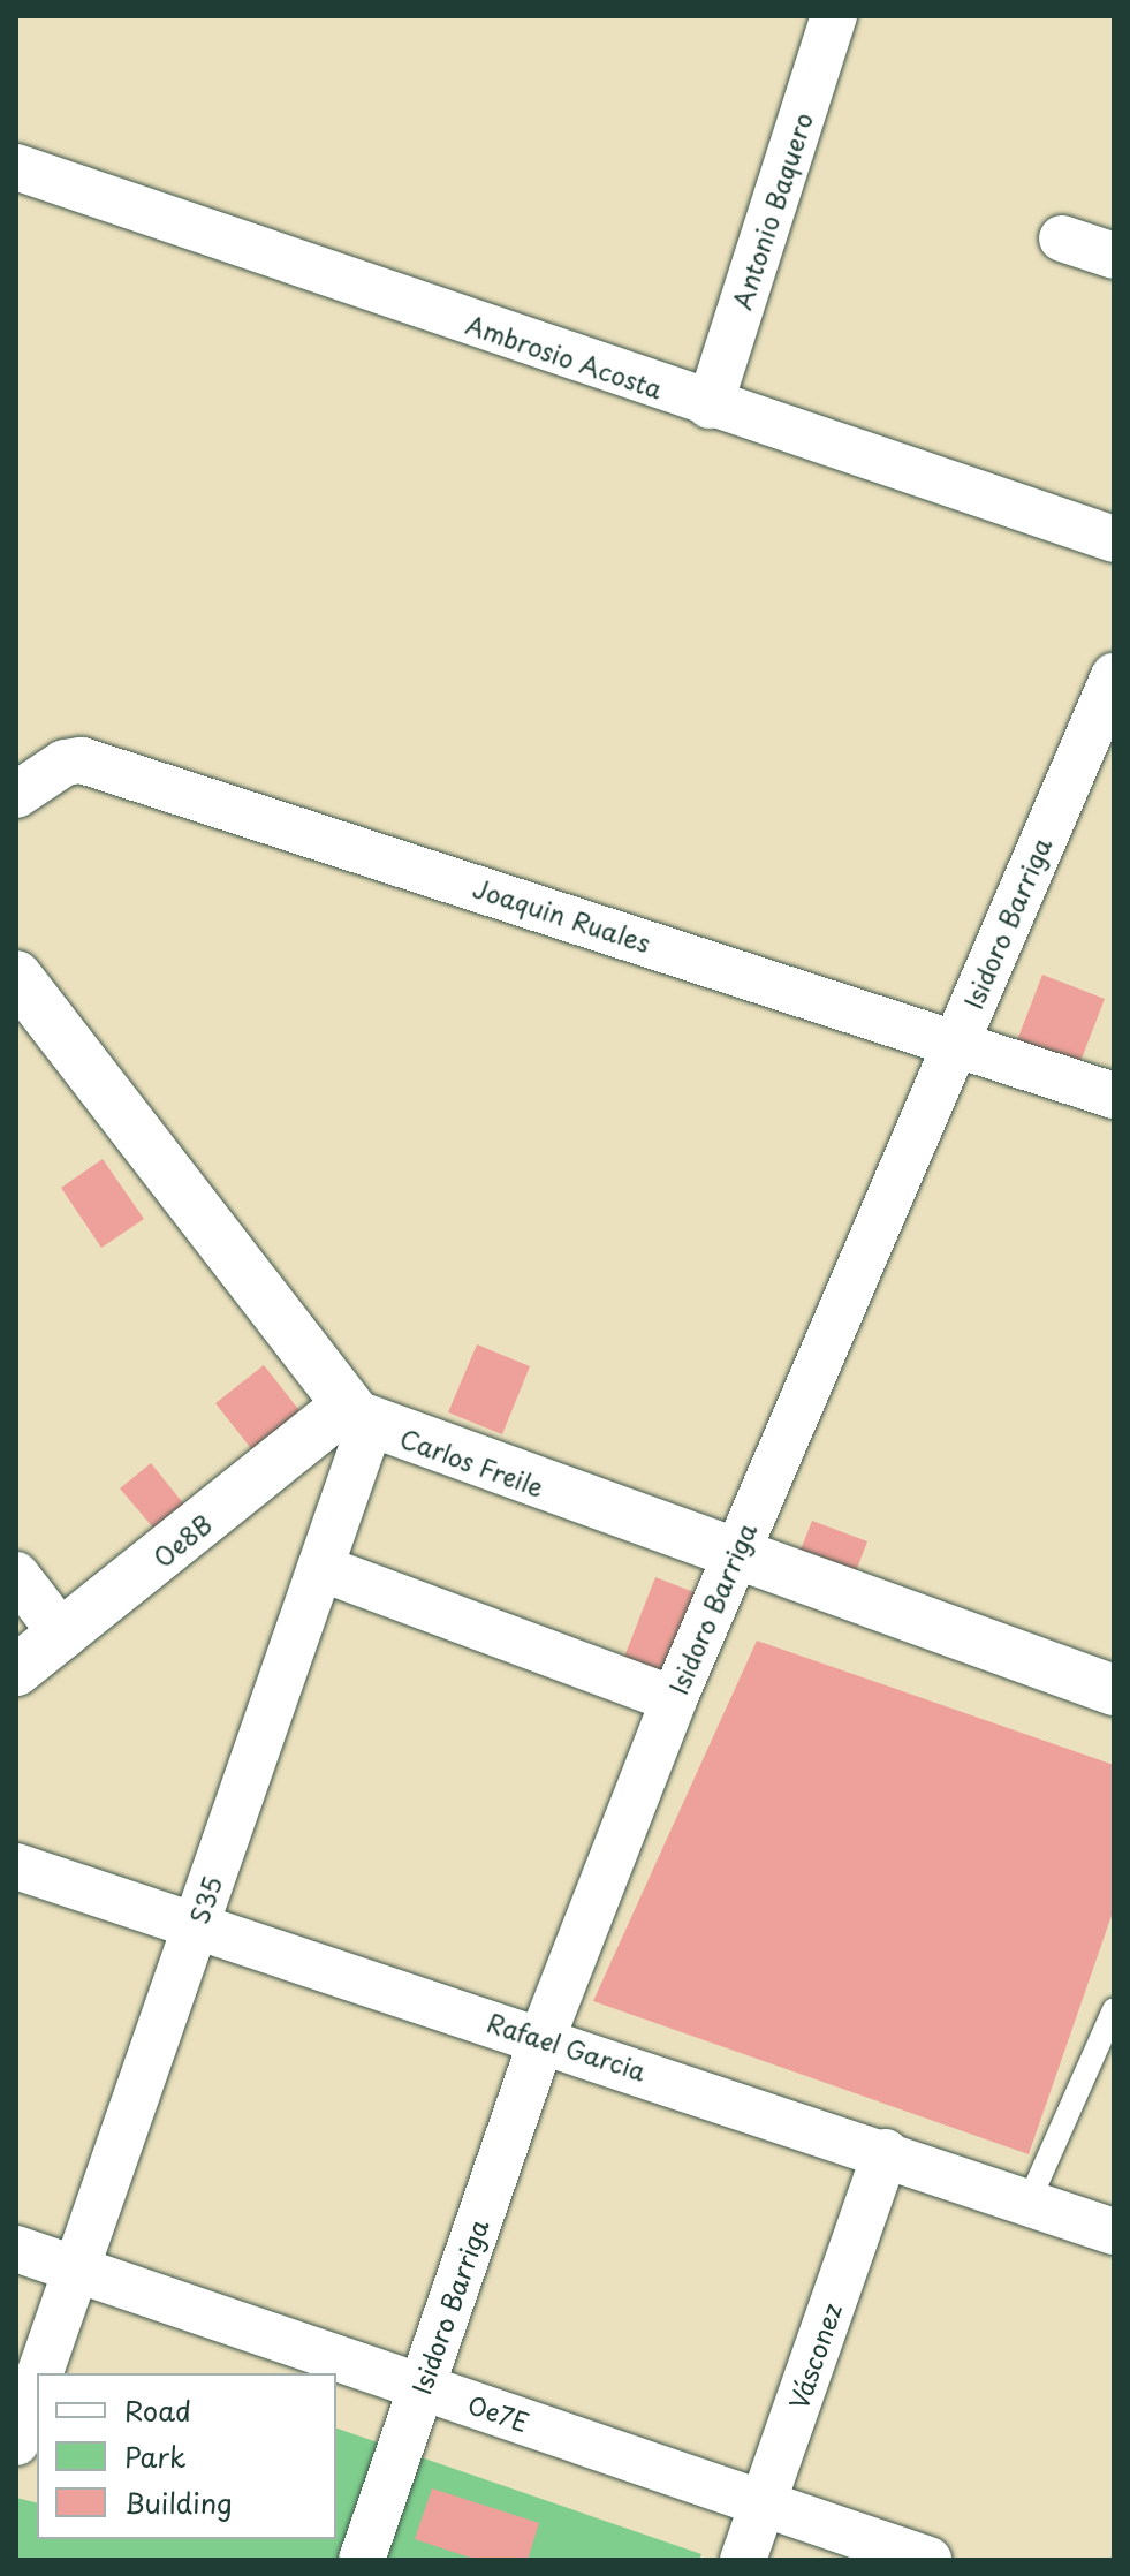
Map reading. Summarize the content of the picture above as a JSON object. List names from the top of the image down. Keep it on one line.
{"streets":{"street":["Antonio Baquero","Ambrosio Acosta","Joaquin Ruales","Isidoro Barriga","Carlos Freile","Oe8B","S35","Rafael Garcia","Vásconez","Oe7E"]},"crossings":[["Antonio Baquero","Ambrosio Acosta"],["Joaquin Ruales","Isidoro Barriga"],["Isidoro Barriga","Carlos Freile"],["Isidoro Barriga","Rafael Garcia"],["Isidoro Barriga","Oe7E"],["Carlos Freile","Oe8B"],["Carlos Freile","S35"],["Oe8B","S35"],["S35","Rafael Garcia"],["S35","Oe7E"],["Rafael Garcia","Vásconez"],["Vásconez","Oe7E"]],"legend":["Road","Park","Building"]}
